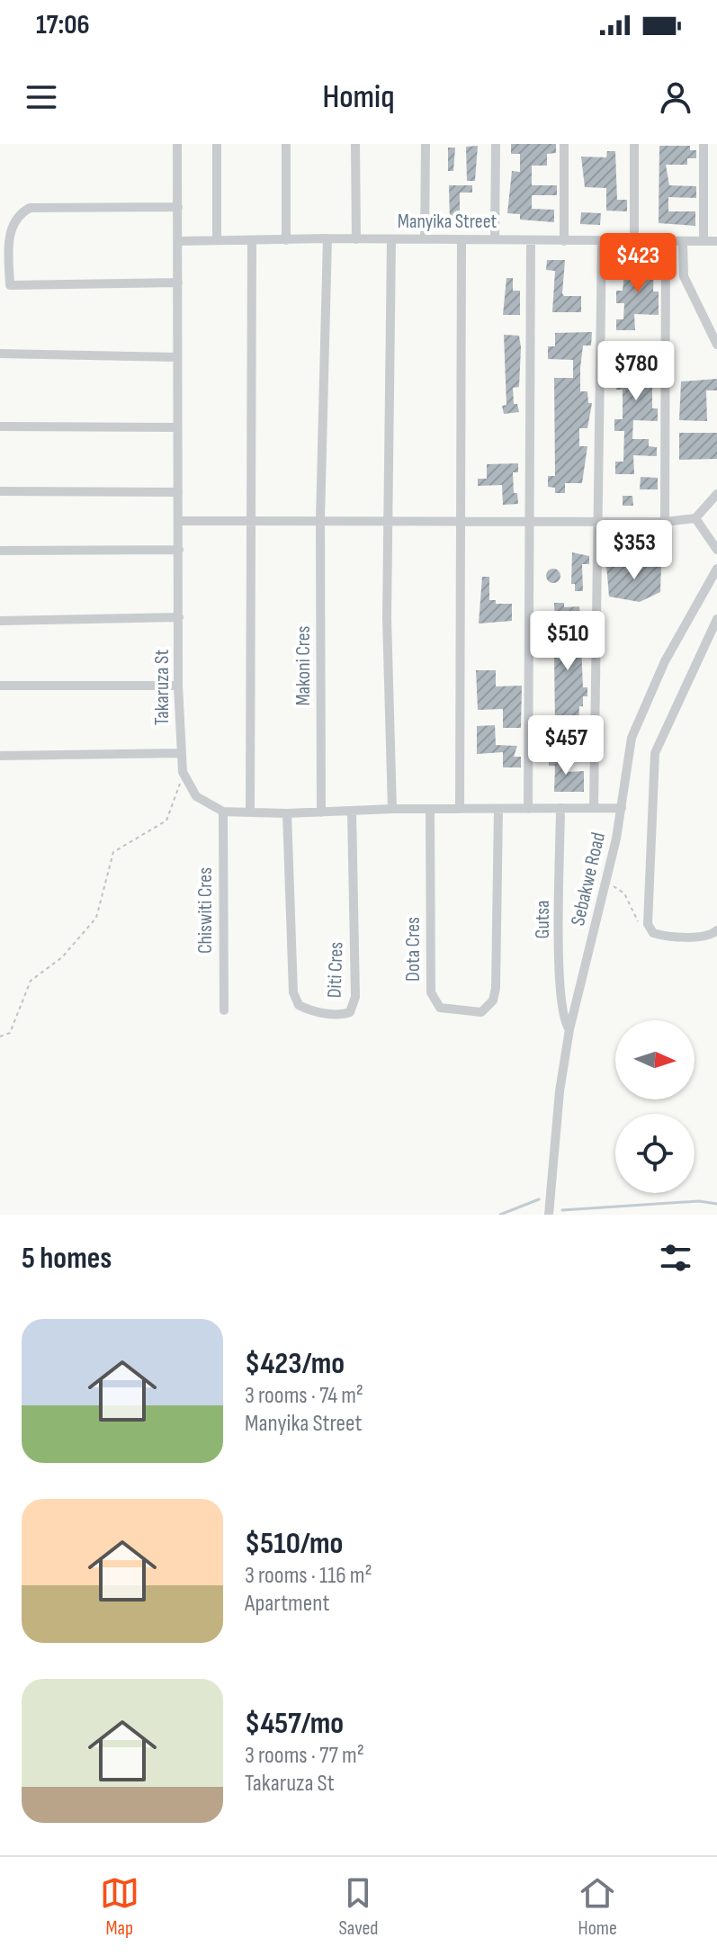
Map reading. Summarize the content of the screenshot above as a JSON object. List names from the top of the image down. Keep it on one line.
{"streets":{"street":["Manyika Street","Makoni Cres","Takaruza St","Sebakwe Road","Chiswiti Cres","Gutsa","Dota Cres","Diti Cres"]},"crossings":[["Manyika Street","Makoni Cres"],["Manyika Street","Takaruza St"],["Takaruza St","Chiswiti Cres"],["Sebakwe Road","Gutsa"]],"north":"right","page":{"status":"17:06","header":"Homiq","price":["$423","$780","$353","$510","$457"],"heading":"5 homes","list":[{"name":"$423/mo","note":"3 rooms · 74 m² · Manyika Street"},{"name":"$510/mo","note":"3 rooms · 116 m² · Apartment"},{"name":"$457/mo","note":"3 rooms · 77 m² · Takaruza St"}],"tabs":["Map","Saved","Home"]}}
